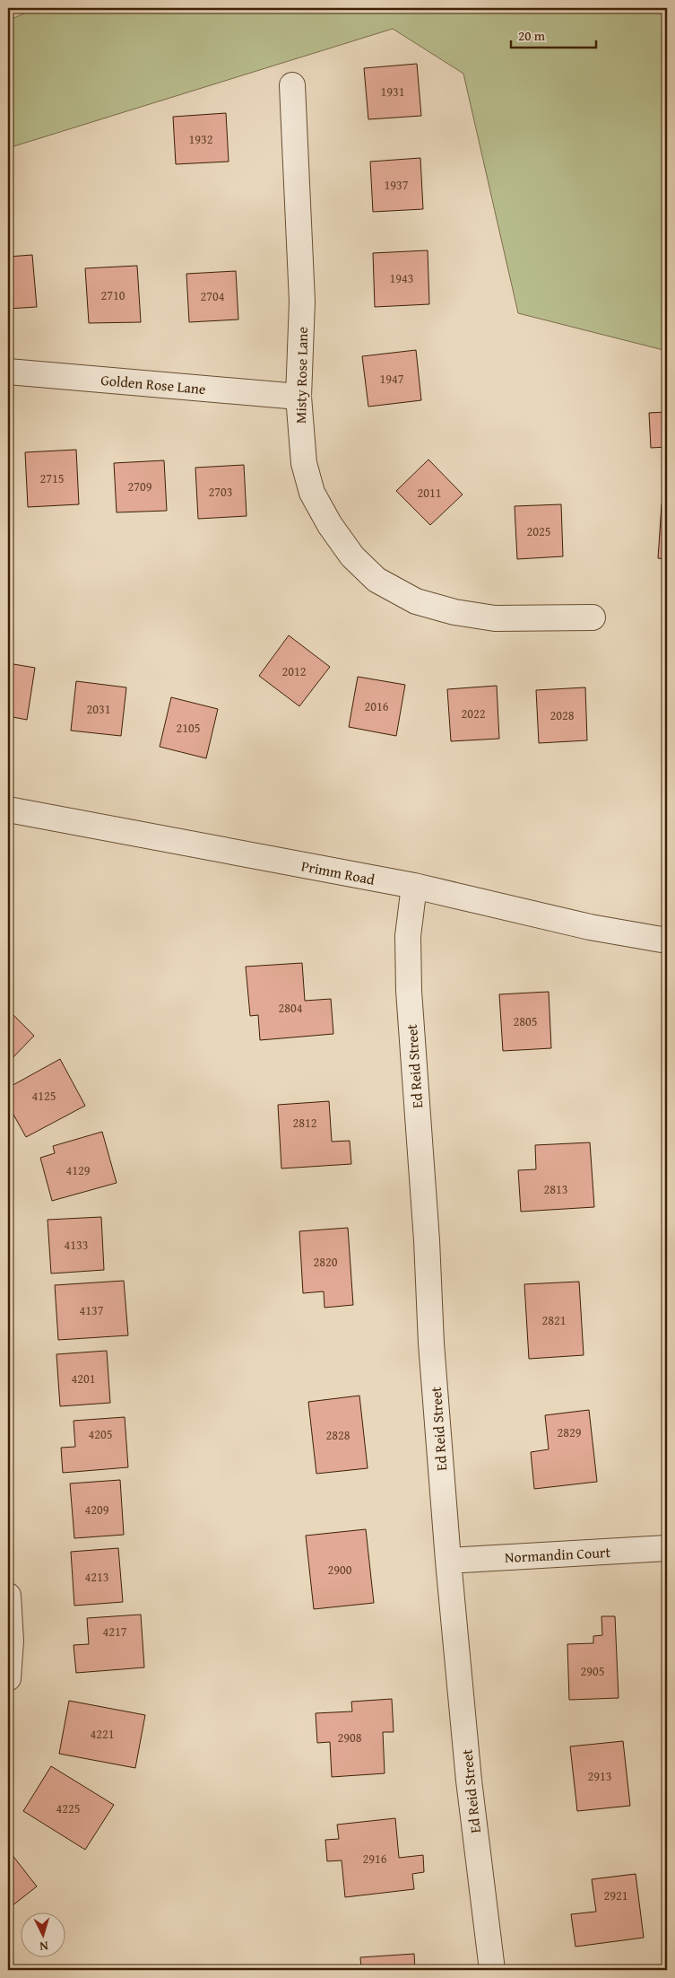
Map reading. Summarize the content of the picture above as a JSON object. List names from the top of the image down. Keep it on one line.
{"streets":{"street":["Misty Rose Lane","Golden Rose Lane","Primm Road","Ed Reid Street","Normandin Court"]},"crossings":[["Misty Rose Lane","Golden Rose Lane"],["Primm Road","Ed Reid Street"],["Ed Reid Street","Normandin Court"]],"house_numbers":["1931","1932","1937","1943","2710","2704","1947","2715","2709","2703","2011","2025","2012","2016","2031","2022","2028","2105","2804","2805","4125","2812","4129","2813","4133","2820","4137","2821","4201","2829","4205","2828","4209","2900","4213","4217","2905","4221","2908","2913","4225","2916","2921"],"scale_bar":"20 m","north":"bottom"}
